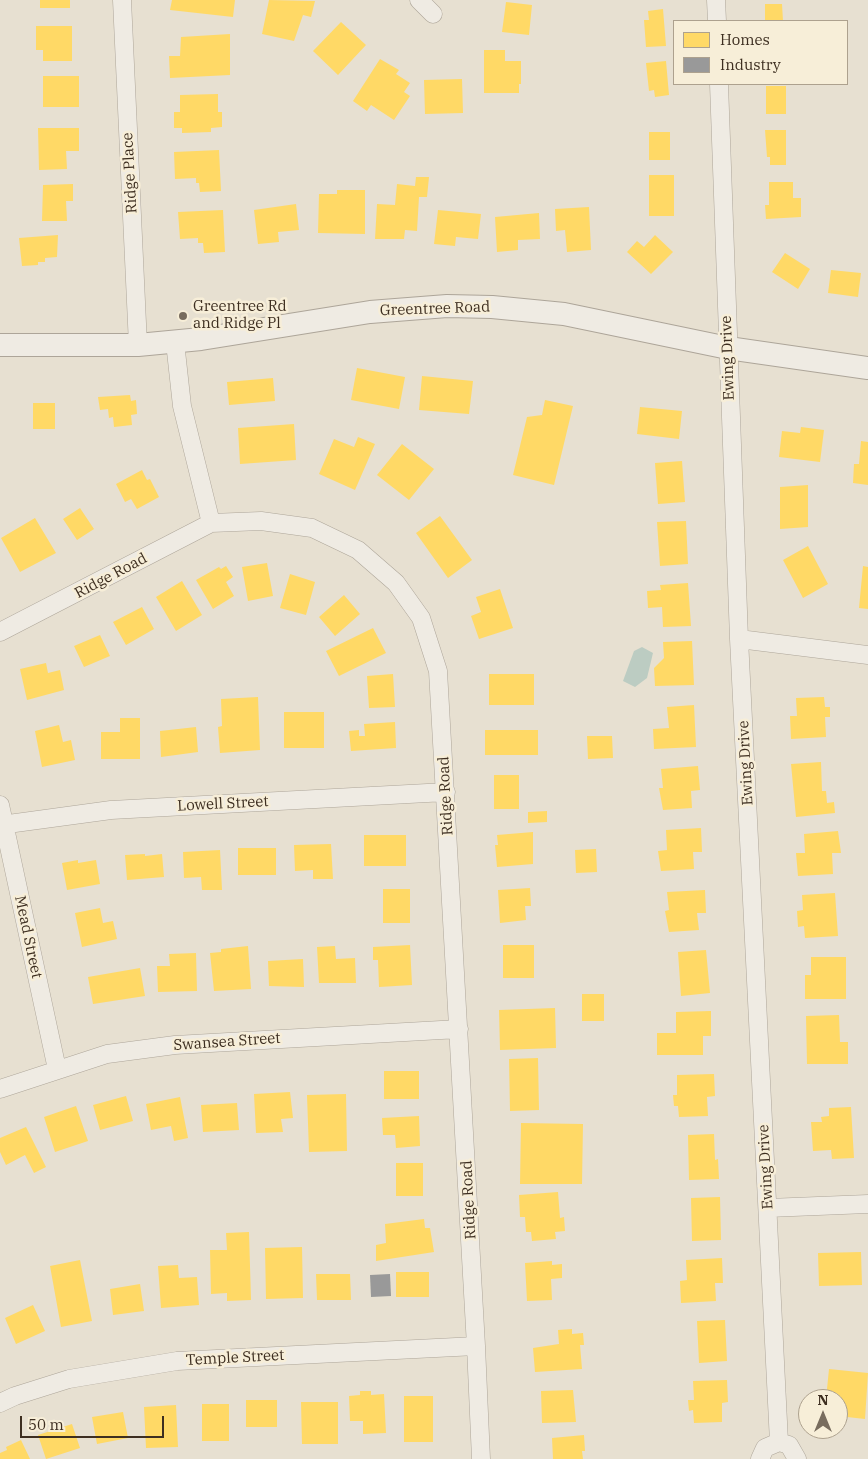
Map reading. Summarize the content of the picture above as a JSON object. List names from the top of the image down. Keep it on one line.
{"streets":{"street":["Ridge Place","Greentree Road","Ewing Drive","Ridge Road","Lowell Street","Mead Street","Swansea Street","Temple Street"]},"crossings":[["Ridge Place","Greentree Road"],["Greentree Road","Ewing Drive"],["Ridge Road","Lowell Street"],["Ridge Road","Swansea Street"],["Ridge Road","Temple Street"],["Lowell Street","Mead Street"],["Mead Street","Swansea Street"]],"places":["Greentree Rd and Ridge Pl"],"legend":["Homes","Industry"],"scale_bar":"50 m","north":"top"}
